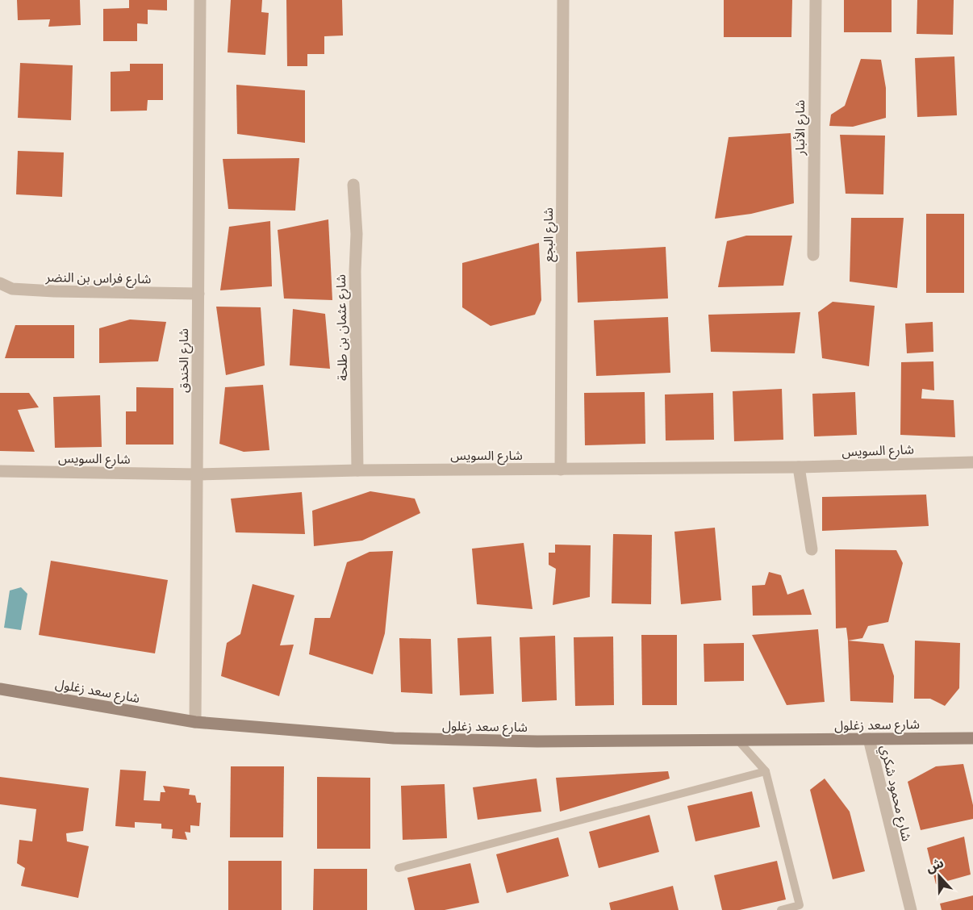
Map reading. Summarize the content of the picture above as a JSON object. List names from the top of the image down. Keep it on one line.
{"streets":{"main road":["شارع سعد زغلول"],"street":["شارع الأنبار","شارع البجع","شارع فراس بن النضر","شارع عثمان بن طلحة","شارع الخندق","شارع السويس","شارع محمود شكري"]},"crossings":[["شارع البجع","شارع السويس"],["شارع فراس بن النضر","شارع الخندق"],["شارع عثمان بن طلحة","شارع السويس"],["شارع الخندق","شارع السويس"],["شارع الخندق","شارع سعد زغلول"],["شارع سعد زغلول","شارع محمود شكري"]],"north":"top"}
